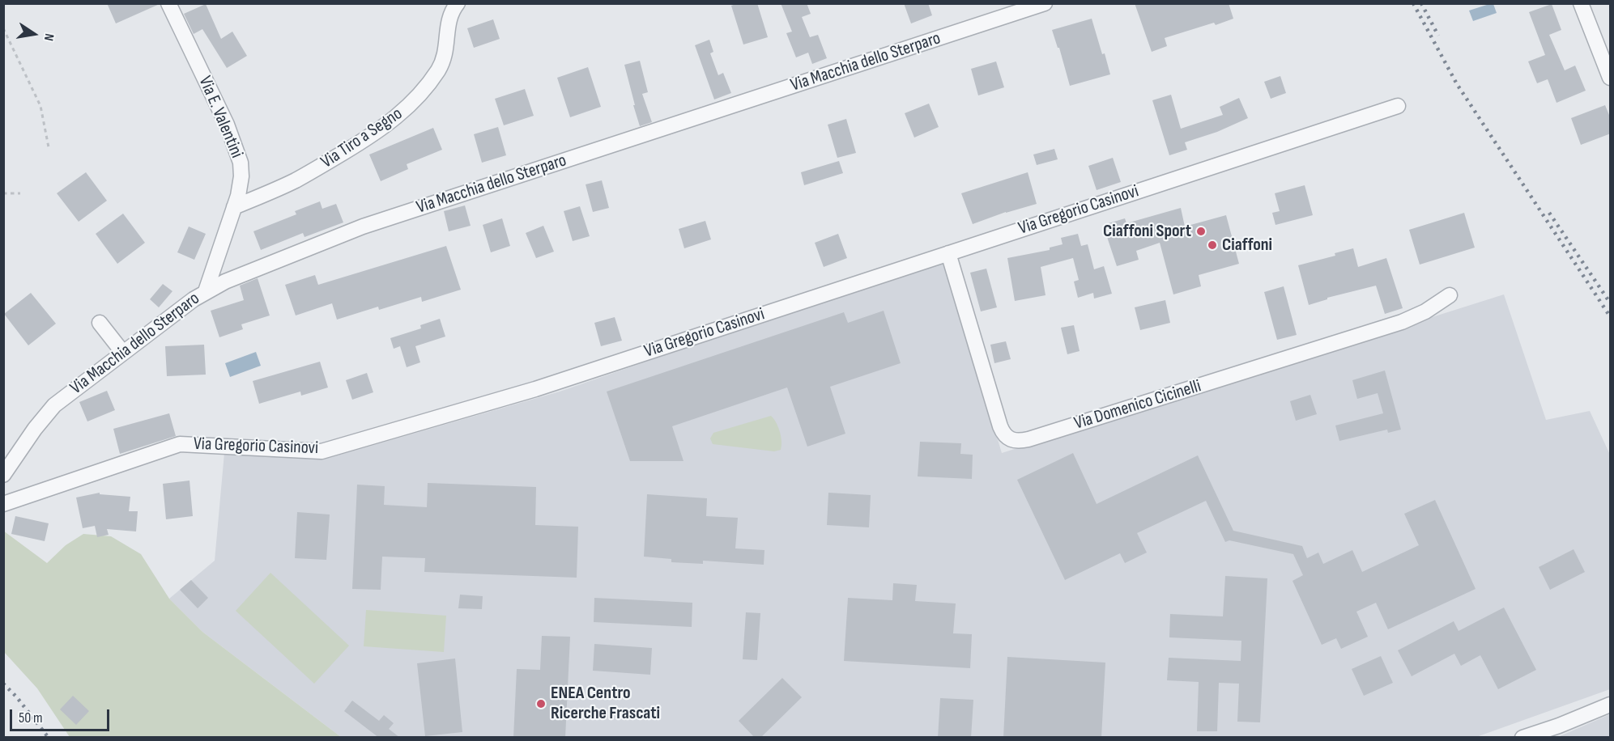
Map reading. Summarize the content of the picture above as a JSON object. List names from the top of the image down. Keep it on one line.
{"streets":{"street":["Via Macchia dello Sterparo","Via E. Valentini","Via Tiro a Segno","Via Gregorio Casinovi","Via Domenico Cicinelli"]},"crossings":[["Via Macchia dello Sterparo","Via E. Valentini"],["Via E. Valentini","Via Tiro a Segno"],["Via Gregorio Casinovi","Via Domenico Cicinelli"]],"places":["Ciaffoni Sport","Ciaffoni","ENEA Centro Ricerche Frascati"],"scale_bar":"50 m","north":"right"}
